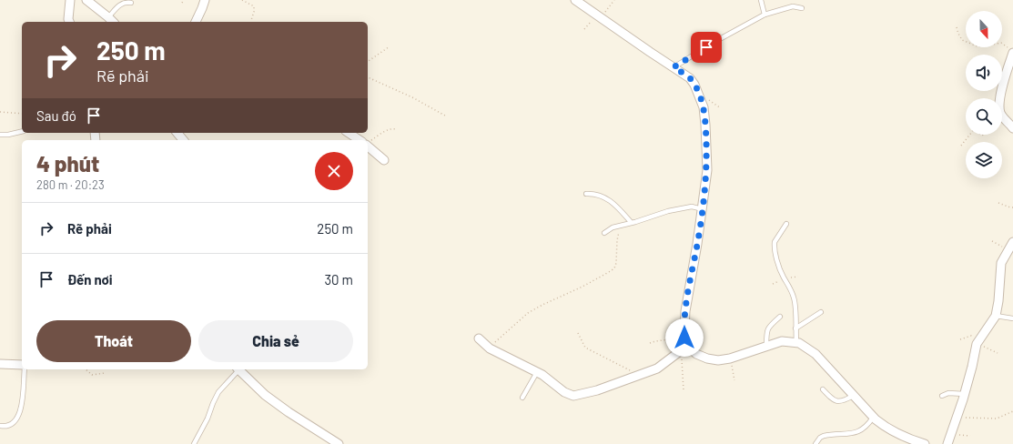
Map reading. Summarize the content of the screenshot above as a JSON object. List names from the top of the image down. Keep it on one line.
{"north":"bottom","page":{"turn":["250 m","Rẽ phải"],"then":"Sau đó","heading":["4 phút","280 m · 20:23"],"list":[{"name":"Rẽ phải","value":"250 m"},{"name":"Đến nơi","value":"30 m"}],"buttons":["Thoát","Chia sẻ"]}}
